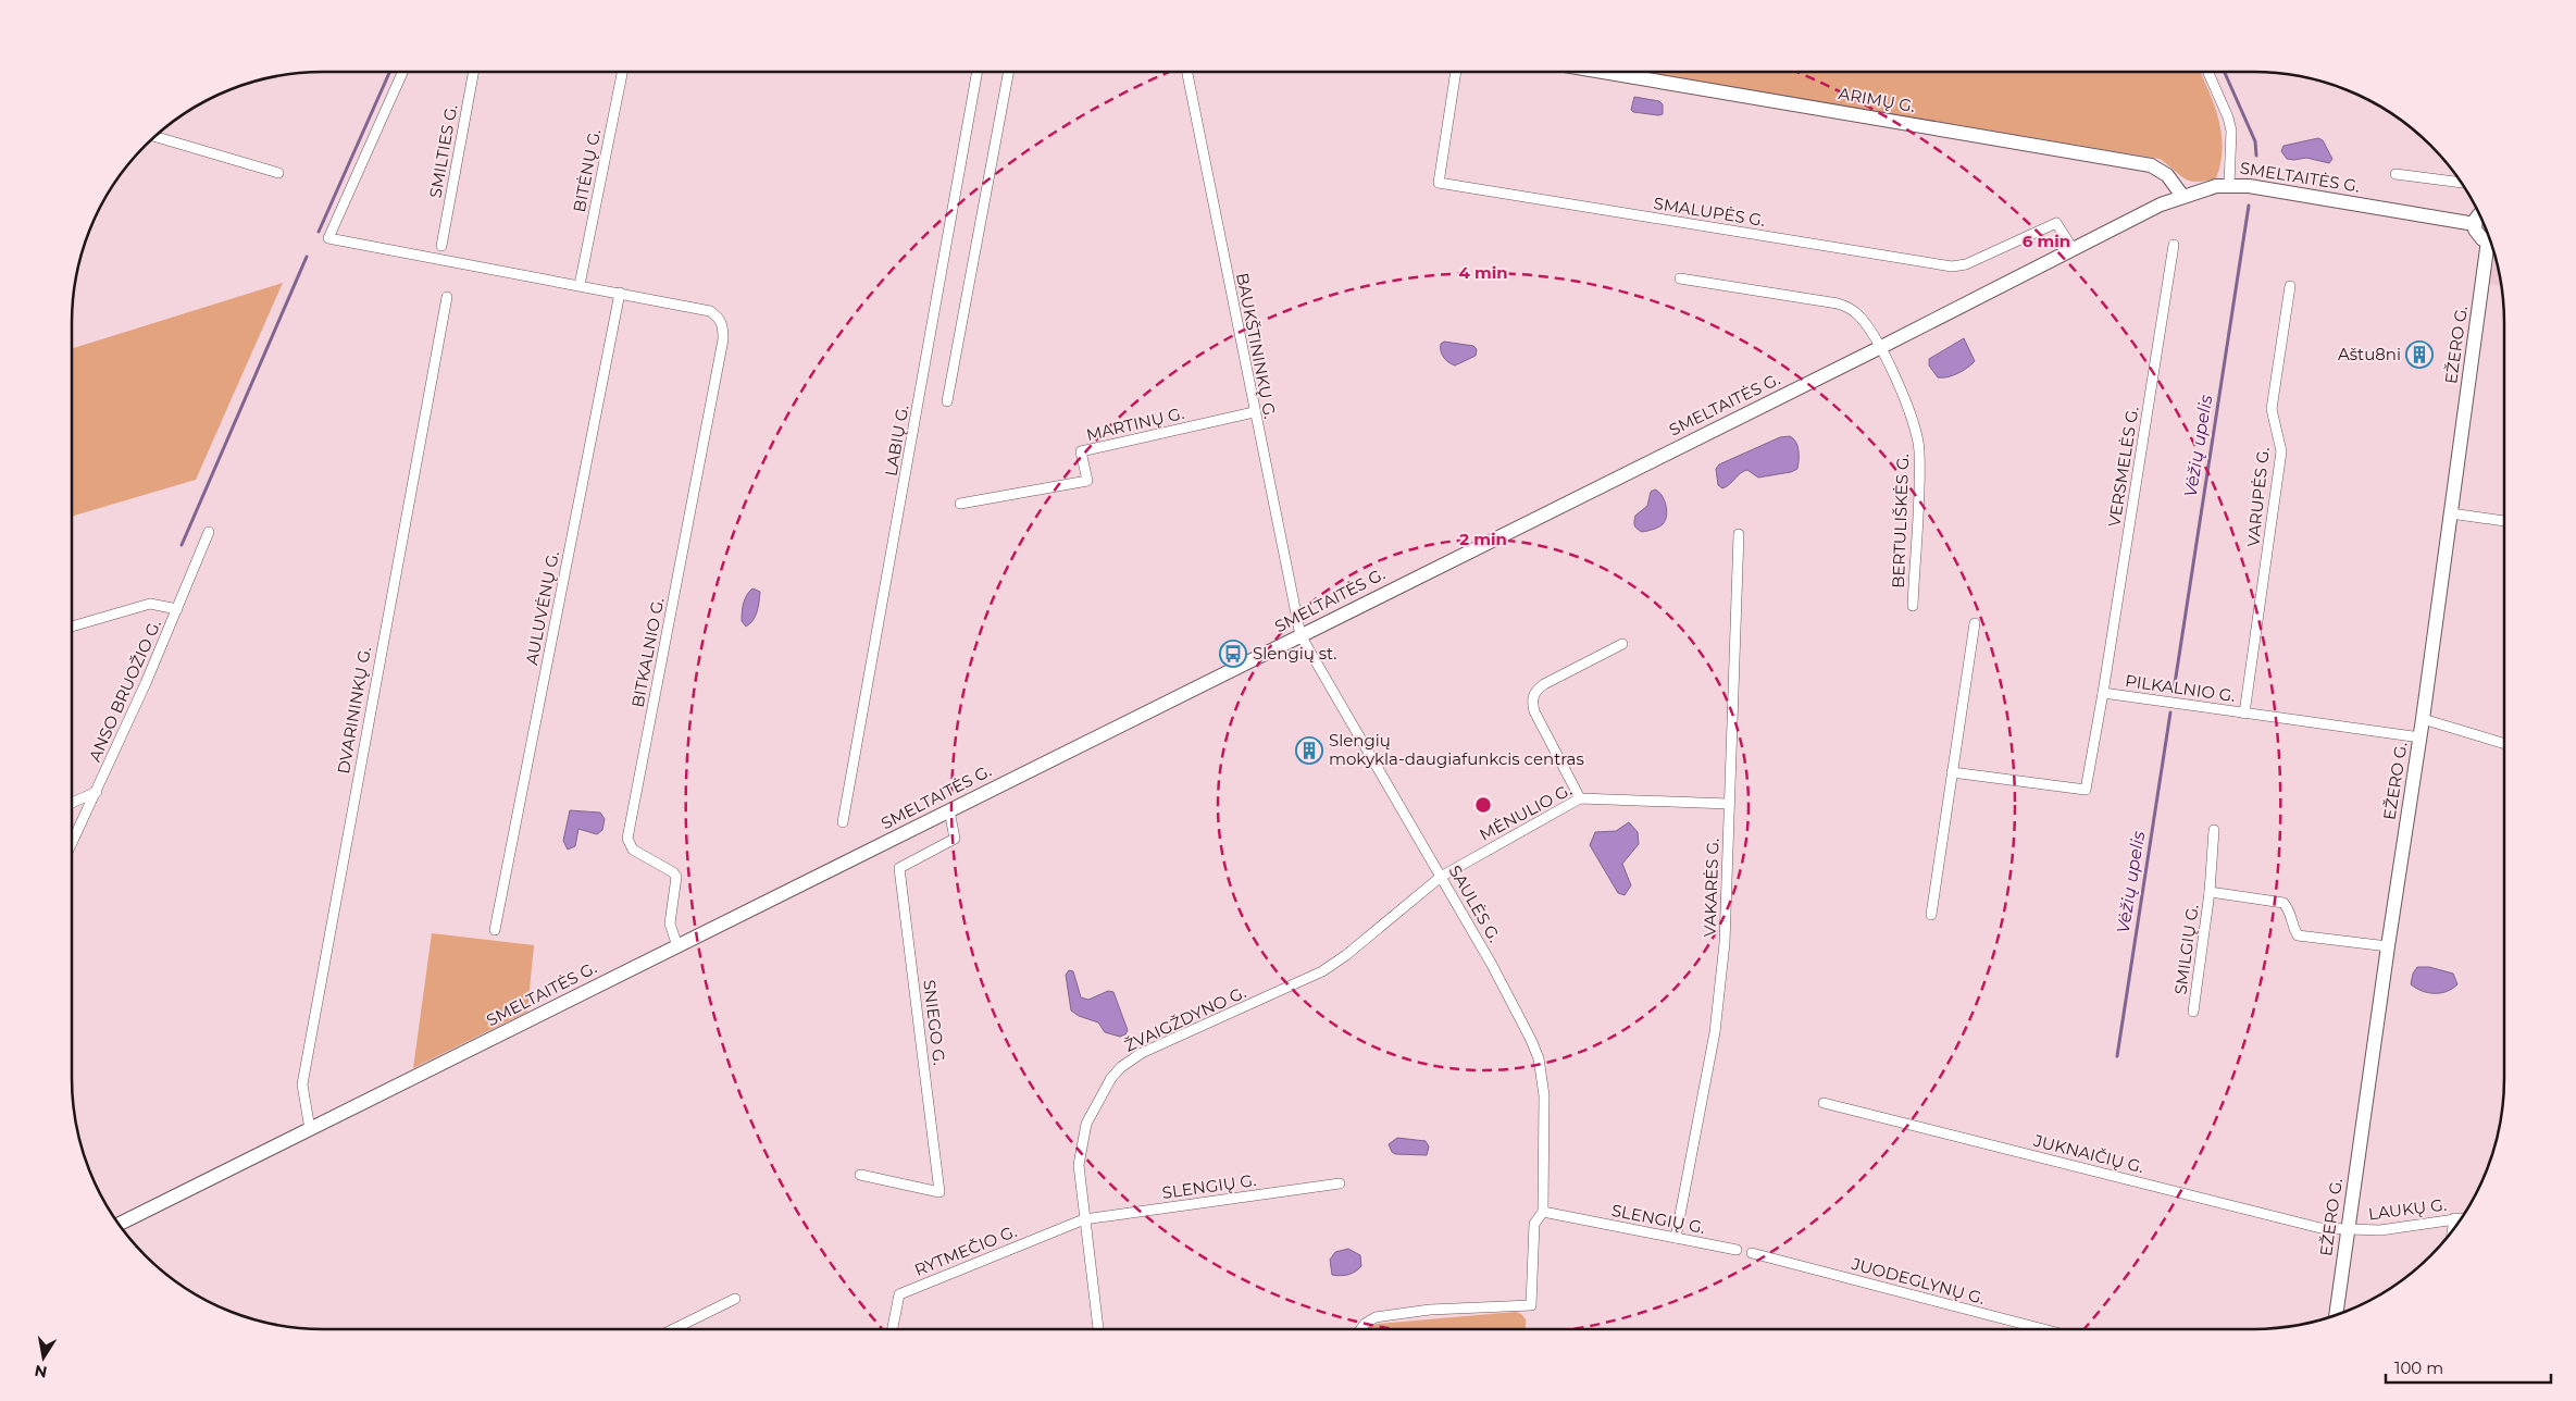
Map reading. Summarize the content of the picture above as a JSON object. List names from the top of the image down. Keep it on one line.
{"streets":{"main road":["ARIMŲ G.","SMELTAITĖS G.","EŽERO G."],"street":["SMILTIES G.","BITĖNŲ G.","SMALUPĖS G.","BAUKŠTININKŲ G.","MARTINŲ G.","LABIŲ G.","VERSMELĖS G.","VARUPĖS G.","BERTULIŠKĖS G.","AULUVĖNŲ G.","BITKALNIO G.","PILKALNIO G.","ANSO BRUOŽIO G.","DVARININKŲ G.","MĖNULIO G.","VAKARĖS G.","SAULĖS G.","SMILGIŲ G.","ŽVAIGŽDYNO G.","SNIEGO G.","JUKNAIČIŲ G.","SLENGIŲ G.","LAUKŲ G.","RYTMEČIO G.","JUODEGLYNŲ G."]},"crossings":[["ARIMŲ G.","SMELTAITĖS G."],["SMELTAITĖS G.","SMALUPĖS G."],["SMELTAITĖS G.","BAUKŠTININKŲ G."],["SMELTAITĖS G.","BERTULIŠKĖS G."],["SMELTAITĖS G.","BITKALNIO G."],["SMELTAITĖS G.","DVARININKŲ G."],["SMELTAITĖS G.","SAULĖS G."],["SMELTAITĖS G.","SNIEGO G."],["EŽERO G.","PILKALNIO G."],["EŽERO G.","SMILGIŲ G."],["EŽERO G.","JUKNAIČIŲ G."],["EŽERO G.","LAUKŲ G."],["BAUKŠTININKŲ G.","MARTINŲ G."],["BAUKŠTININKŲ G.","SAULĖS G."],["VERSMELĖS G.","PILKALNIO G."],["VARUPĖS G.","PILKALNIO G."],["AULUVĖNŲ G.","BITKALNIO G."],["MĖNULIO G.","VAKARĖS G."],["MĖNULIO G.","SAULĖS G."],["MĖNULIO G.","ŽVAIGŽDYNO G."],["VAKARĖS G.","SLENGIŲ G."],["SAULĖS G.","ŽVAIGŽDYNO G."],["SAULĖS G.","SLENGIŲ G."],["ŽVAIGŽDYNO G.","SLENGIŲ G."],["ŽVAIGŽDYNO G.","RYTMEČIO G."],["JUKNAIČIŲ G.","LAUKŲ G."],["SLENGIŲ G.","RYTMEČIO G."]],"water":["Vėžių upelis"],"places":{"building":["Aštu8ni","Slengių mokykla-daugiafunkcis centras"],"bus stop":["Slengių st."]},"scale_bar":"100 m","north":"bottom","rings":["6 min","4 min","2 min"]}
